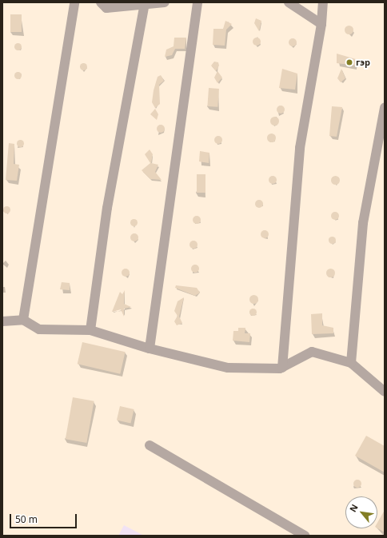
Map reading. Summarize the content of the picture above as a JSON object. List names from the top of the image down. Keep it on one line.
{"places":["гэр"],"scale_bar":"50 m","north":"top left"}
